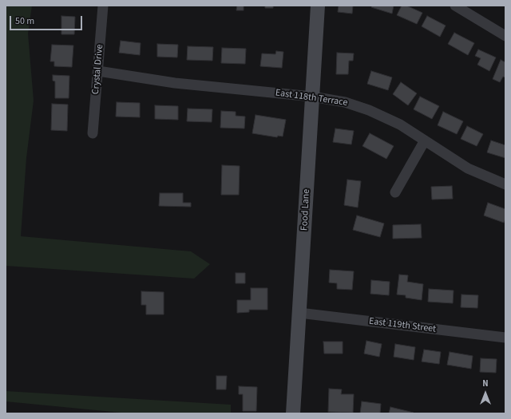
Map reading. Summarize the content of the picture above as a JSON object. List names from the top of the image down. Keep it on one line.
{"streets":{"street":["Crystal Drive","East 118th Terrace","Food Lane","East 119th Street"]},"crossings":[["Crystal Drive","East 118th Terrace"],["East 118th Terrace","Food Lane"],["Food Lane","East 119th Street"]],"scale_bar":"50 m","north":"top"}
